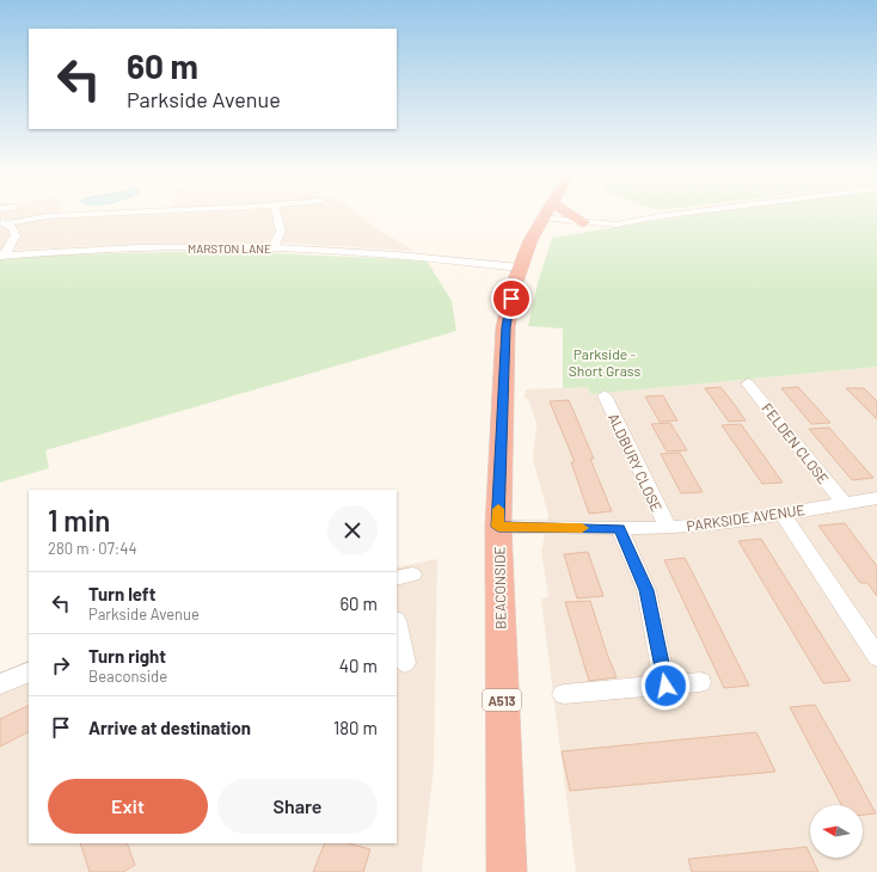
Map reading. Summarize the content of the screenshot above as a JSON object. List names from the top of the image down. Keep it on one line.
{"streets":{"highway":["BEACONSIDE","A513"],"street":["MARSTON LANE","FELDEN CLOSE","ALDBURY CLOSE","PARKSIDE AVENUE"]},"crossings":[["MARSTON LANE","BEACONSIDE"],["FELDEN CLOSE","PARKSIDE AVENUE"],["ALDBURY CLOSE","PARKSIDE AVENUE"],["PARKSIDE AVENUE","BEACONSIDE"]],"parks":["Parkside - Short Grass"],"north":"left","page":{"turn":["60 m","Parkside Avenue"],"heading":["1 min","280 m · 07:44"],"list":[{"name":"Turn left","note":"Parkside Avenue","value":"60 m"},{"name":"Turn right","note":"Beaconside","value":"40 m"},{"name":"Arrive at destination","value":"180 m"}],"buttons":["Exit","Share"]}}
